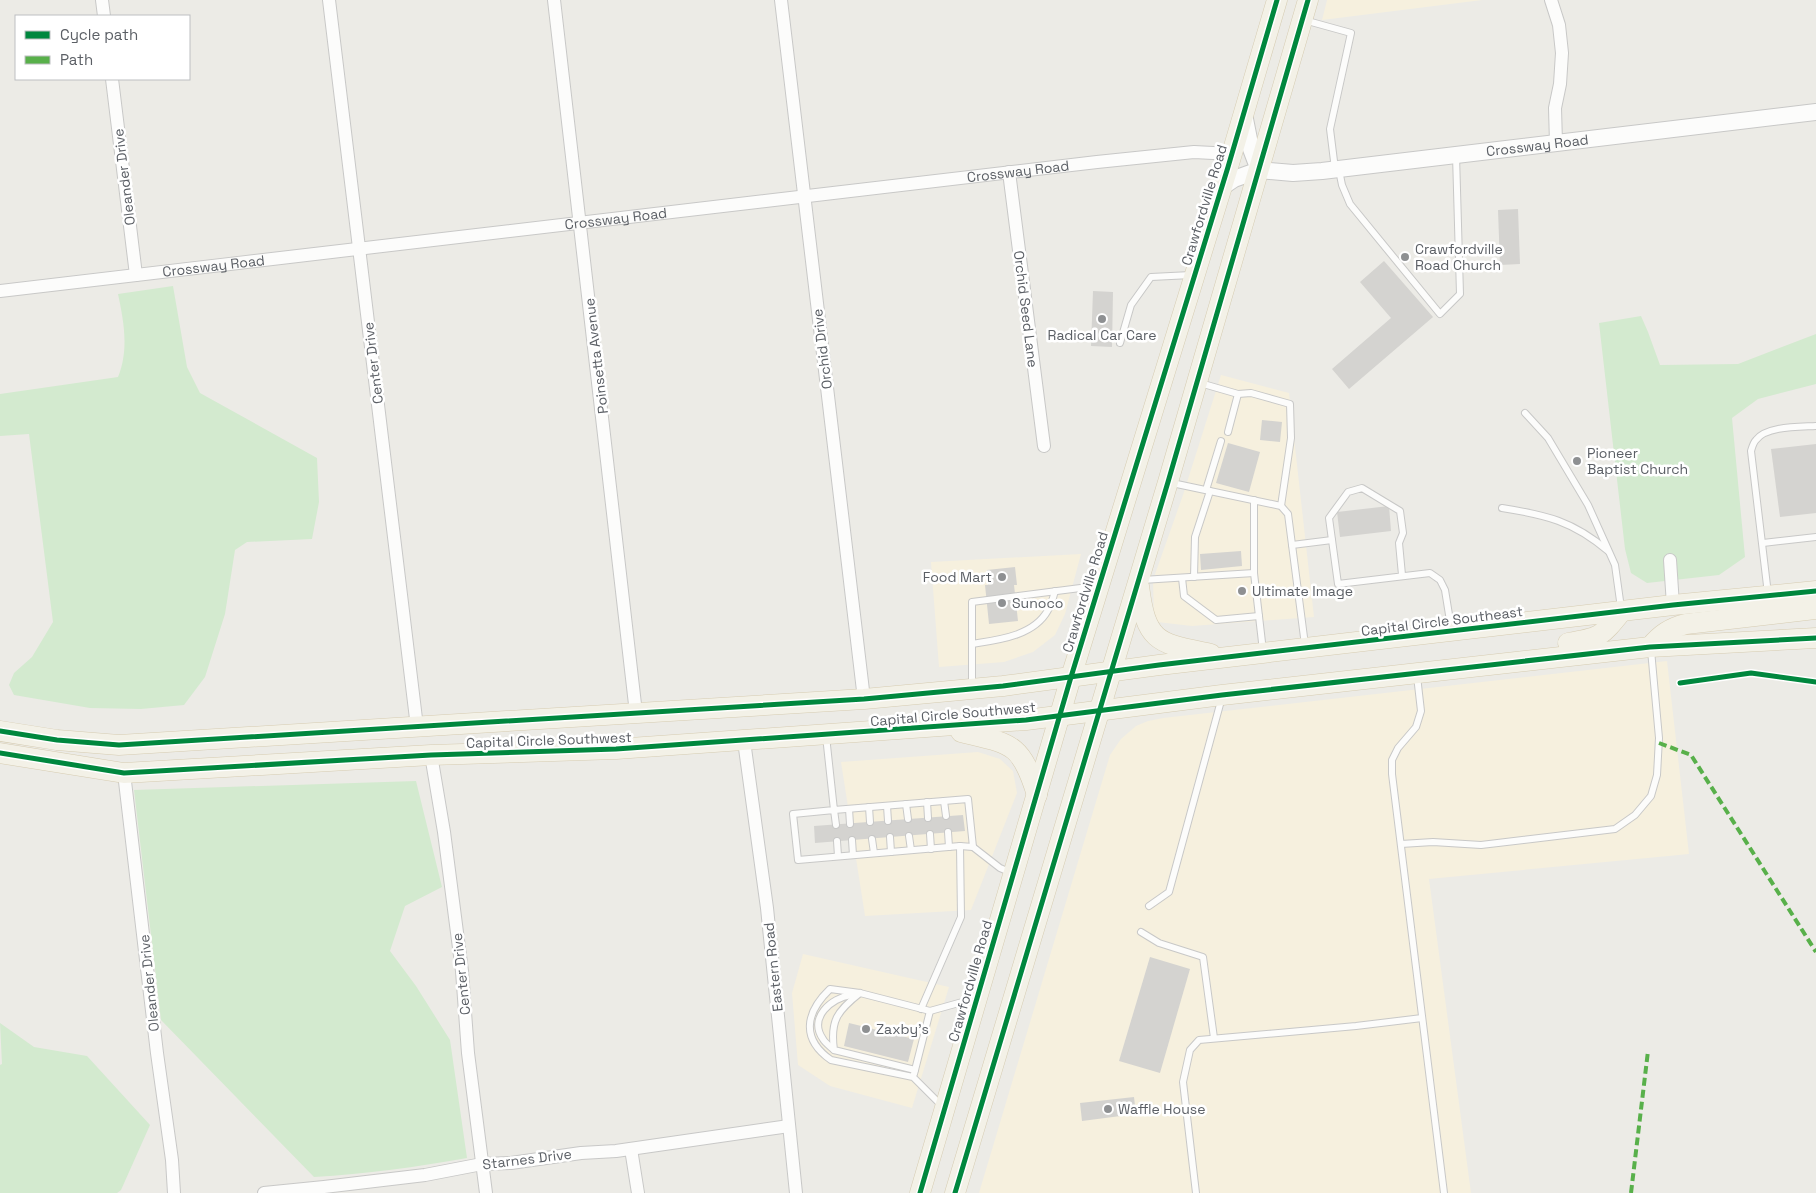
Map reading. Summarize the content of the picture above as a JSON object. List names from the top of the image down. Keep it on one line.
{"streets":{"main road":["Crawfordville Road","Capital Circle Southeast","Capital Circle Southwest"],"street":["Crossway Road","Oleander Drive","Orchid Seed Lane","Orchid Drive","Poinsetta Avenue","Center Drive","Eastern Road","Starnes Drive"]},"crossings":[["Crossway Road","Oleander Drive"],["Crossway Road","Crawfordville Road"],["Crossway Road","Orchid Seed Lane"],["Crossway Road","Orchid Drive"],["Crossway Road","Poinsetta Avenue"],["Crossway Road","Center Drive"],["Oleander Drive","Capital Circle Southwest"],["Crawfordville Road","Capital Circle Southeast"],["Crawfordville Road","Capital Circle Southwest"],["Orchid Drive","Capital Circle Southwest"],["Poinsetta Avenue","Capital Circle Southwest"],["Center Drive","Capital Circle Southwest"],["Center Drive","Starnes Drive"],["Capital Circle Southeast","Capital Circle Southwest"],["Capital Circle Southwest","Eastern Road"],["Eastern Road","Starnes Drive"]],"places":["Crawfordville Road Church","Radical Car Care","Pioneer Baptist Church","Food Mart","Ultimate Image","Sunoco","Zaxby's","Waffle House"],"legend":["Cycle path","Path"]}
